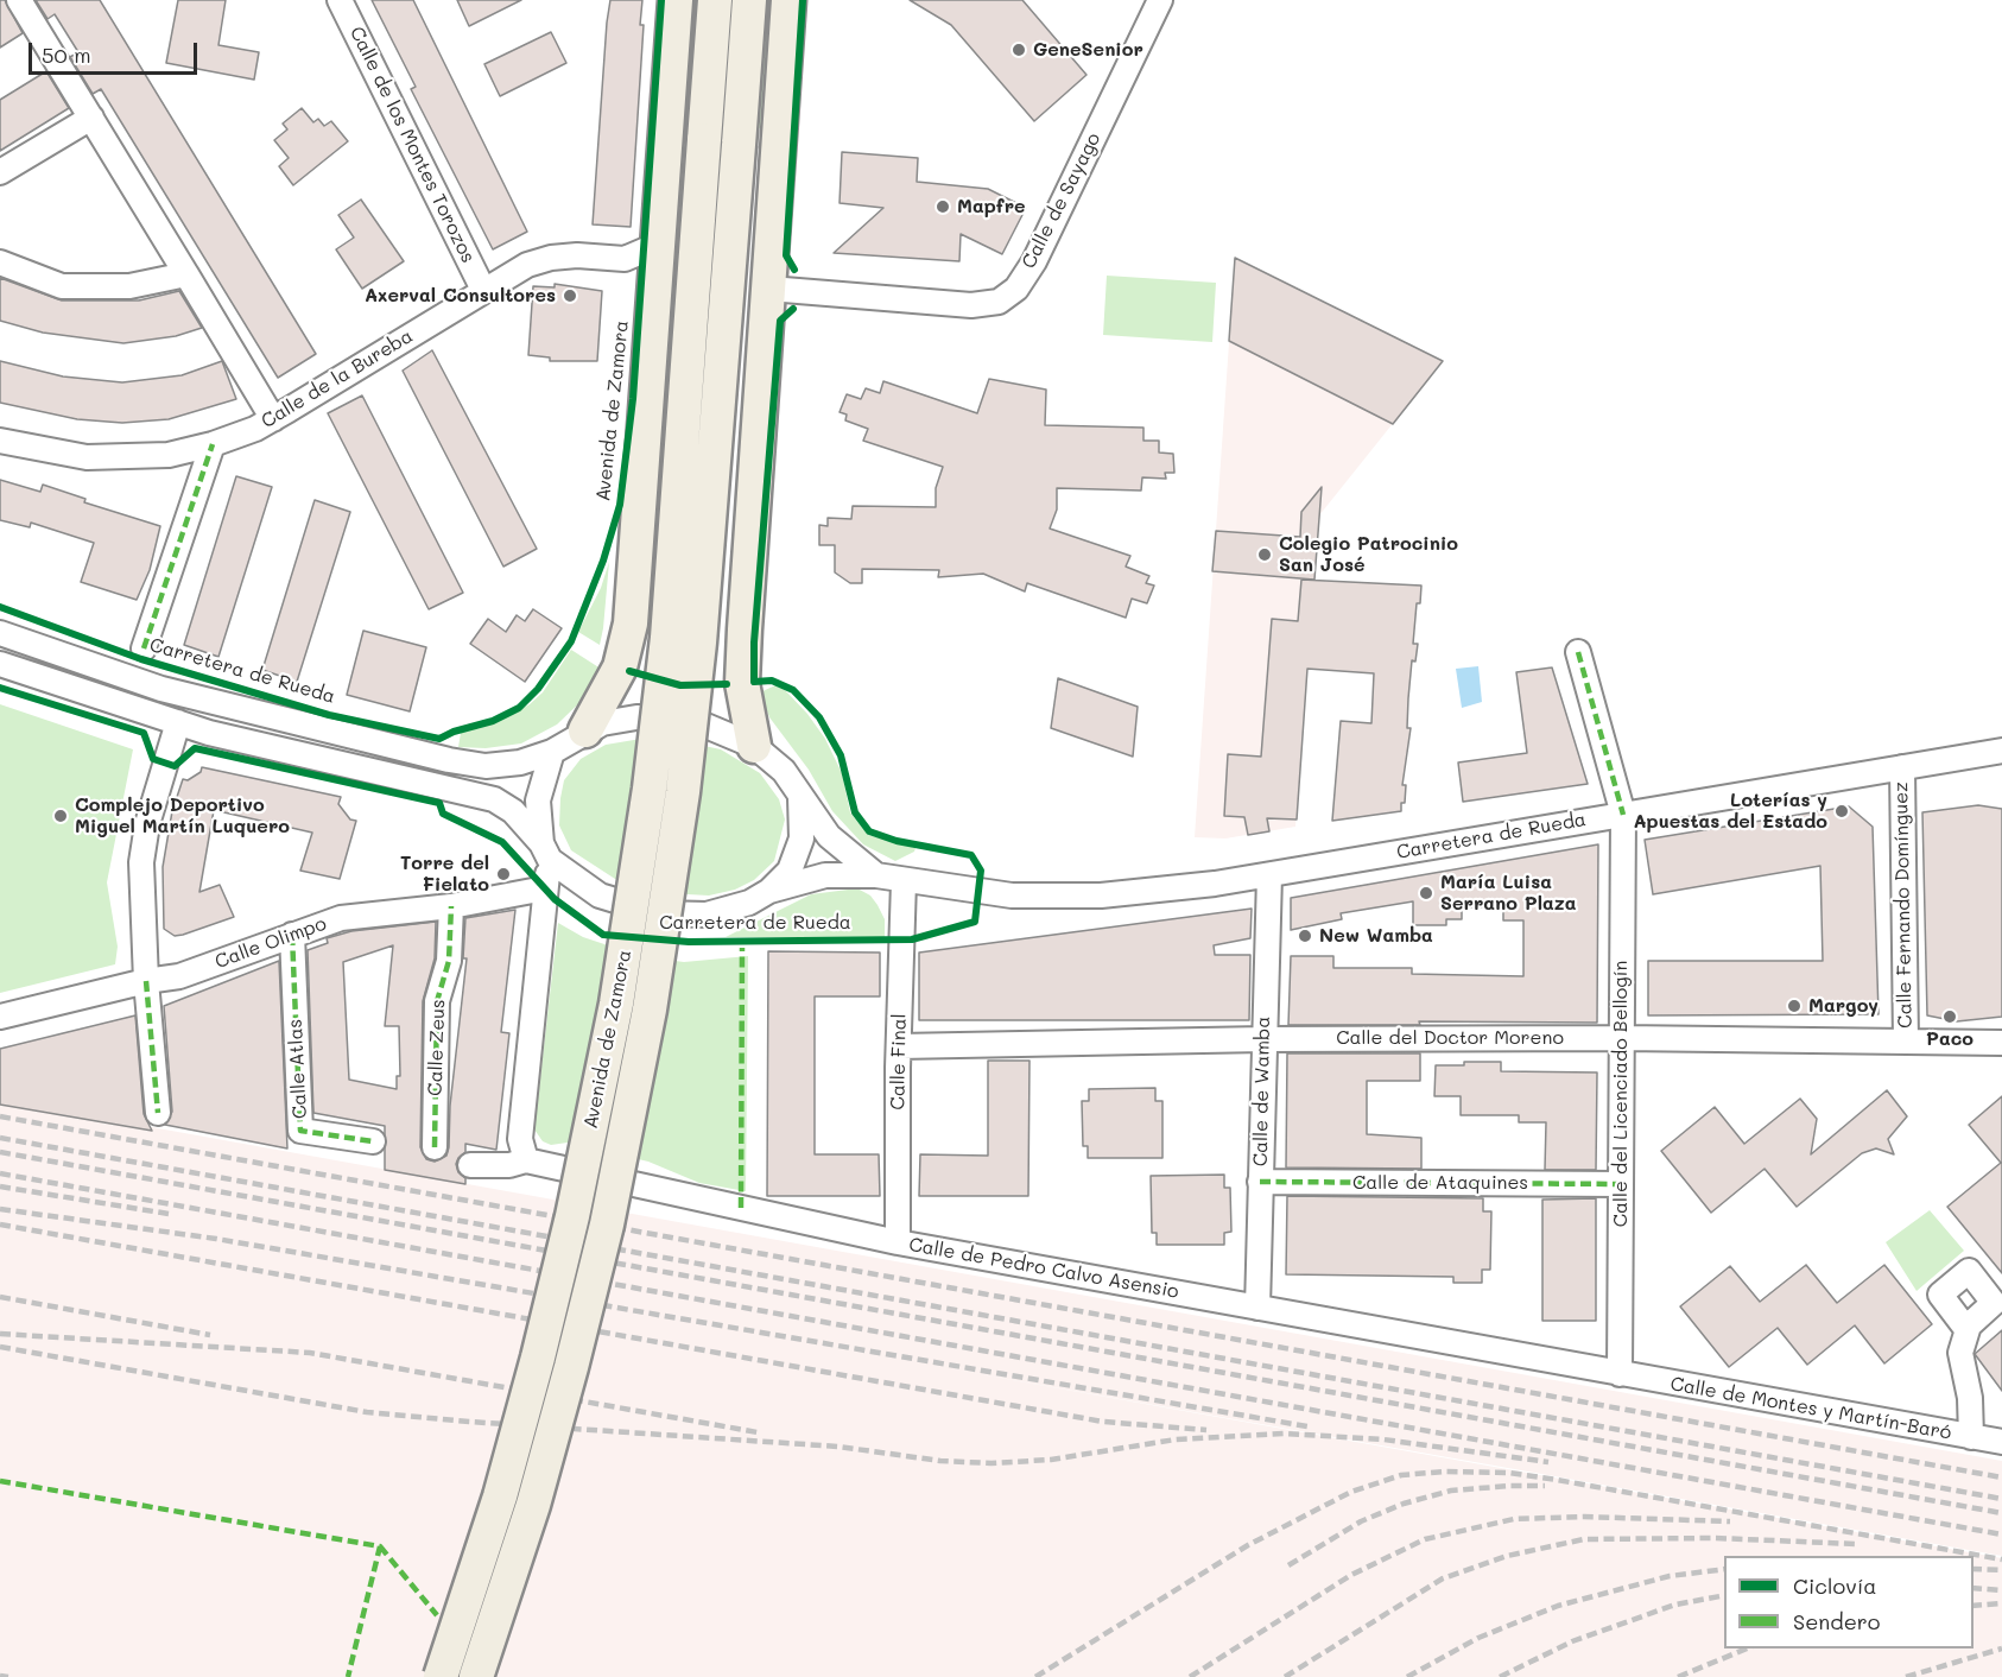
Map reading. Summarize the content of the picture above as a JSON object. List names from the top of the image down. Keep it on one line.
{"streets":{"highway":["Avenida de Zamora"],"street":["Calle de los Montes Torozos","Calle de Sayago","Calle de la Bureba","Carretera de Rueda","Calle Fernando Domínguez","Calle Olimpo","Calle del Doctor Moreno","Calle Zeus","Calle Final","Calle Atlas","Calle de Wamba","Calle del Licenciado Bellogín","Calle de Ataquines","Calle de Pedro Calvo Asensio","Calle de Montes y Martín-Baró"]},"crossings":[["Calle de los Montes Torozos","Calle de la Bureba"],["Carretera de Rueda","Calle Fernando Domínguez"],["Carretera de Rueda","Calle Final"],["Carretera de Rueda","Calle de Wamba"],["Carretera de Rueda","Calle del Licenciado Bellogín"],["Calle Fernando Domínguez","Calle del Doctor Moreno"],["Calle Olimpo","Calle Zeus"],["Calle Olimpo","Calle Atlas"],["Calle del Doctor Moreno","Calle Final"],["Calle del Doctor Moreno","Calle de Wamba"],["Calle del Doctor Moreno","Calle del Licenciado Bellogín"],["Calle Final","Calle de Pedro Calvo Asensio"],["Calle de Wamba","Calle de Ataquines"],["Calle de Wamba","Calle de Pedro Calvo Asensio"],["Calle del Licenciado Bellogín","Calle de Ataquines"],["Calle del Licenciado Bellogín","Calle de Pedro Calvo Asensio"],["Calle del Licenciado Bellogín","Calle de Montes y Martín-Baró"],["Calle de Pedro Calvo Asensio","Calle de Montes y Martín-Baró"]],"places":["GeneSenior","Mapfre","Axerval Consultores","Colegio Patrocinio San José","Loterías y Apuestas del Estado","Complejo Deportivo Miguel Martín Luquero","Torre del Fielato","María Luisa Serrano Plaza","New Wamba","Margoy","Paco"],"legend":["Ciclovía","Sendero"],"scale_bar":"50 m"}
